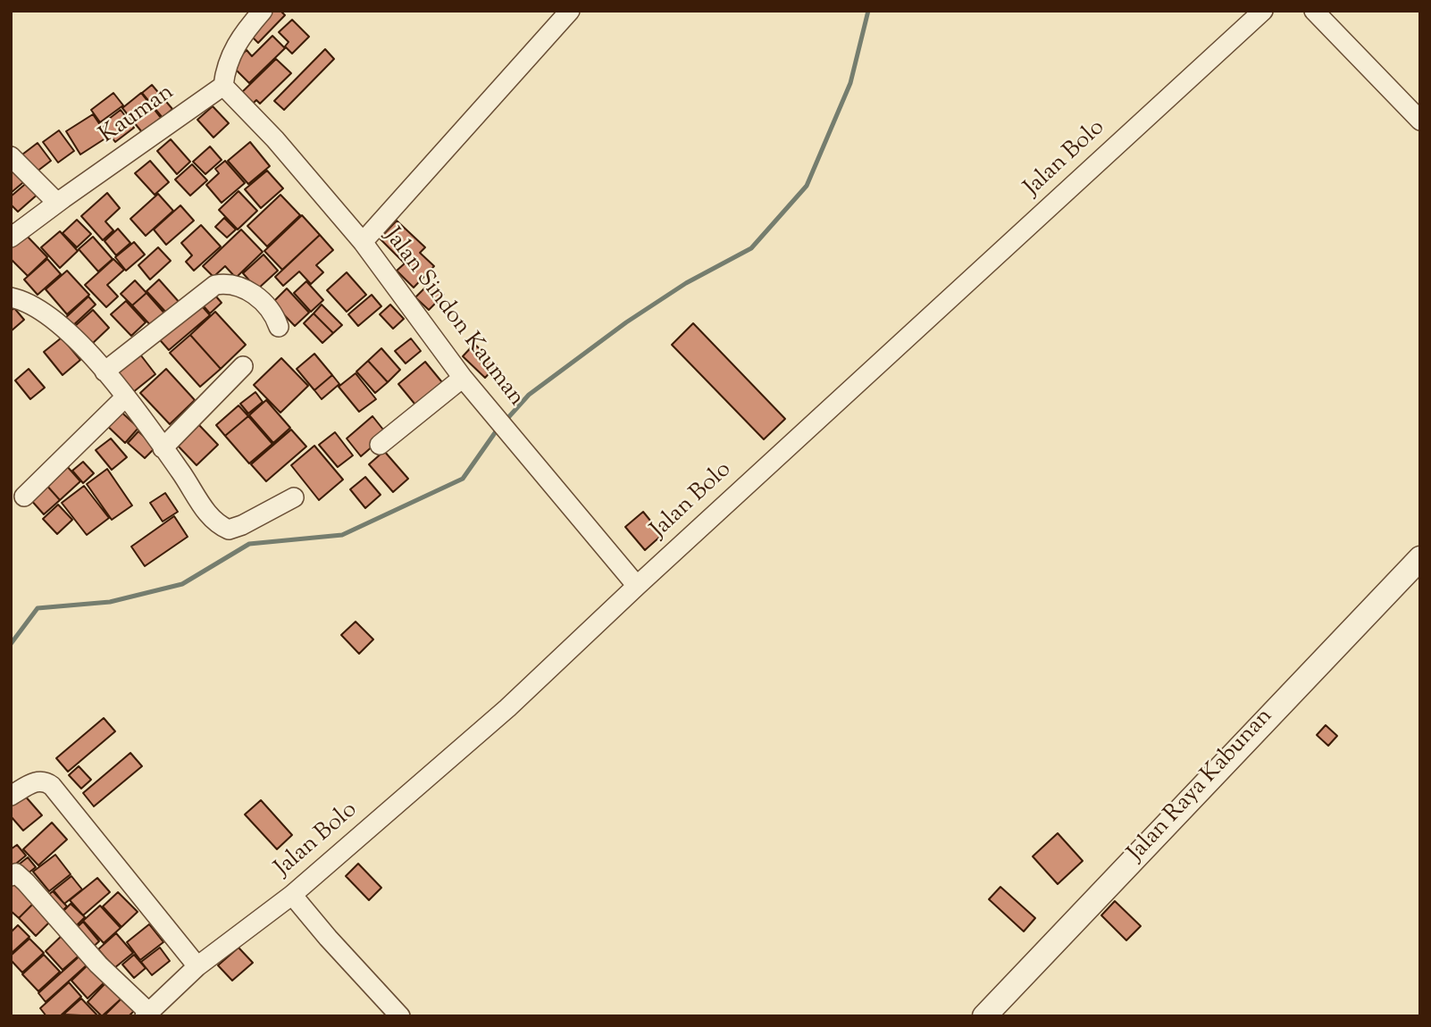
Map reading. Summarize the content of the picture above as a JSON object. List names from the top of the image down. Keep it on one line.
{"streets":{"street":["Kauman","Jalan Bolo","Jalan Sindon Kauman","Jalan Raya Kabunan"]},"crossings":[["Kauman","Jalan Sindon Kauman"],["Jalan Bolo","Jalan Sindon Kauman"]]}
